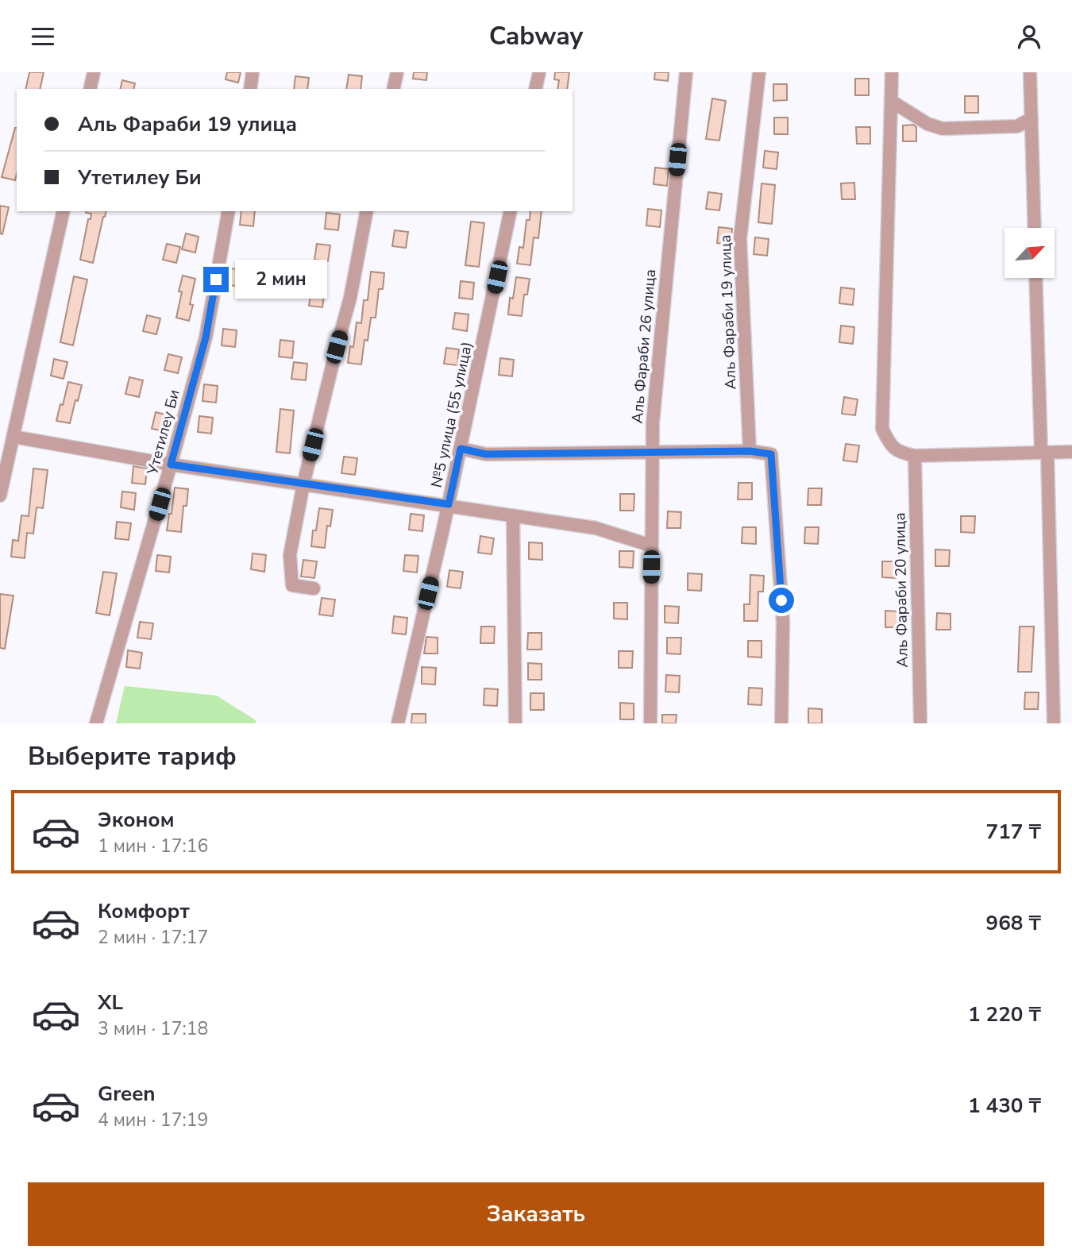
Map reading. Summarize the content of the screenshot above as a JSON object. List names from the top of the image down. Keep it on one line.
{"streets":{"street":["Аль Фараби 19 улица","Аль Фараби 26 улица","№5 улица (55 улица)","Утетилеу Би","Аль Фараби 20 улица"]},"north":"top right","page":{"header":"Cabway","banner":["Аль Фараби 19 улица","Утетилеу Би"],"bubble":"2 мин","heading":"Выберите тариф","list":[{"name":"Эконом","note":"1 мин · 17:16","value":"717 ₸"},{"name":"Комфорт","note":"2 мин · 17:17","value":"968 ₸"},{"name":"XL","note":"3 мин · 17:18","value":"1 220 ₸"},{"name":"Green","note":"4 мин · 17:19","value":"1 430 ₸"}],"buttons":"Заказать"}}
